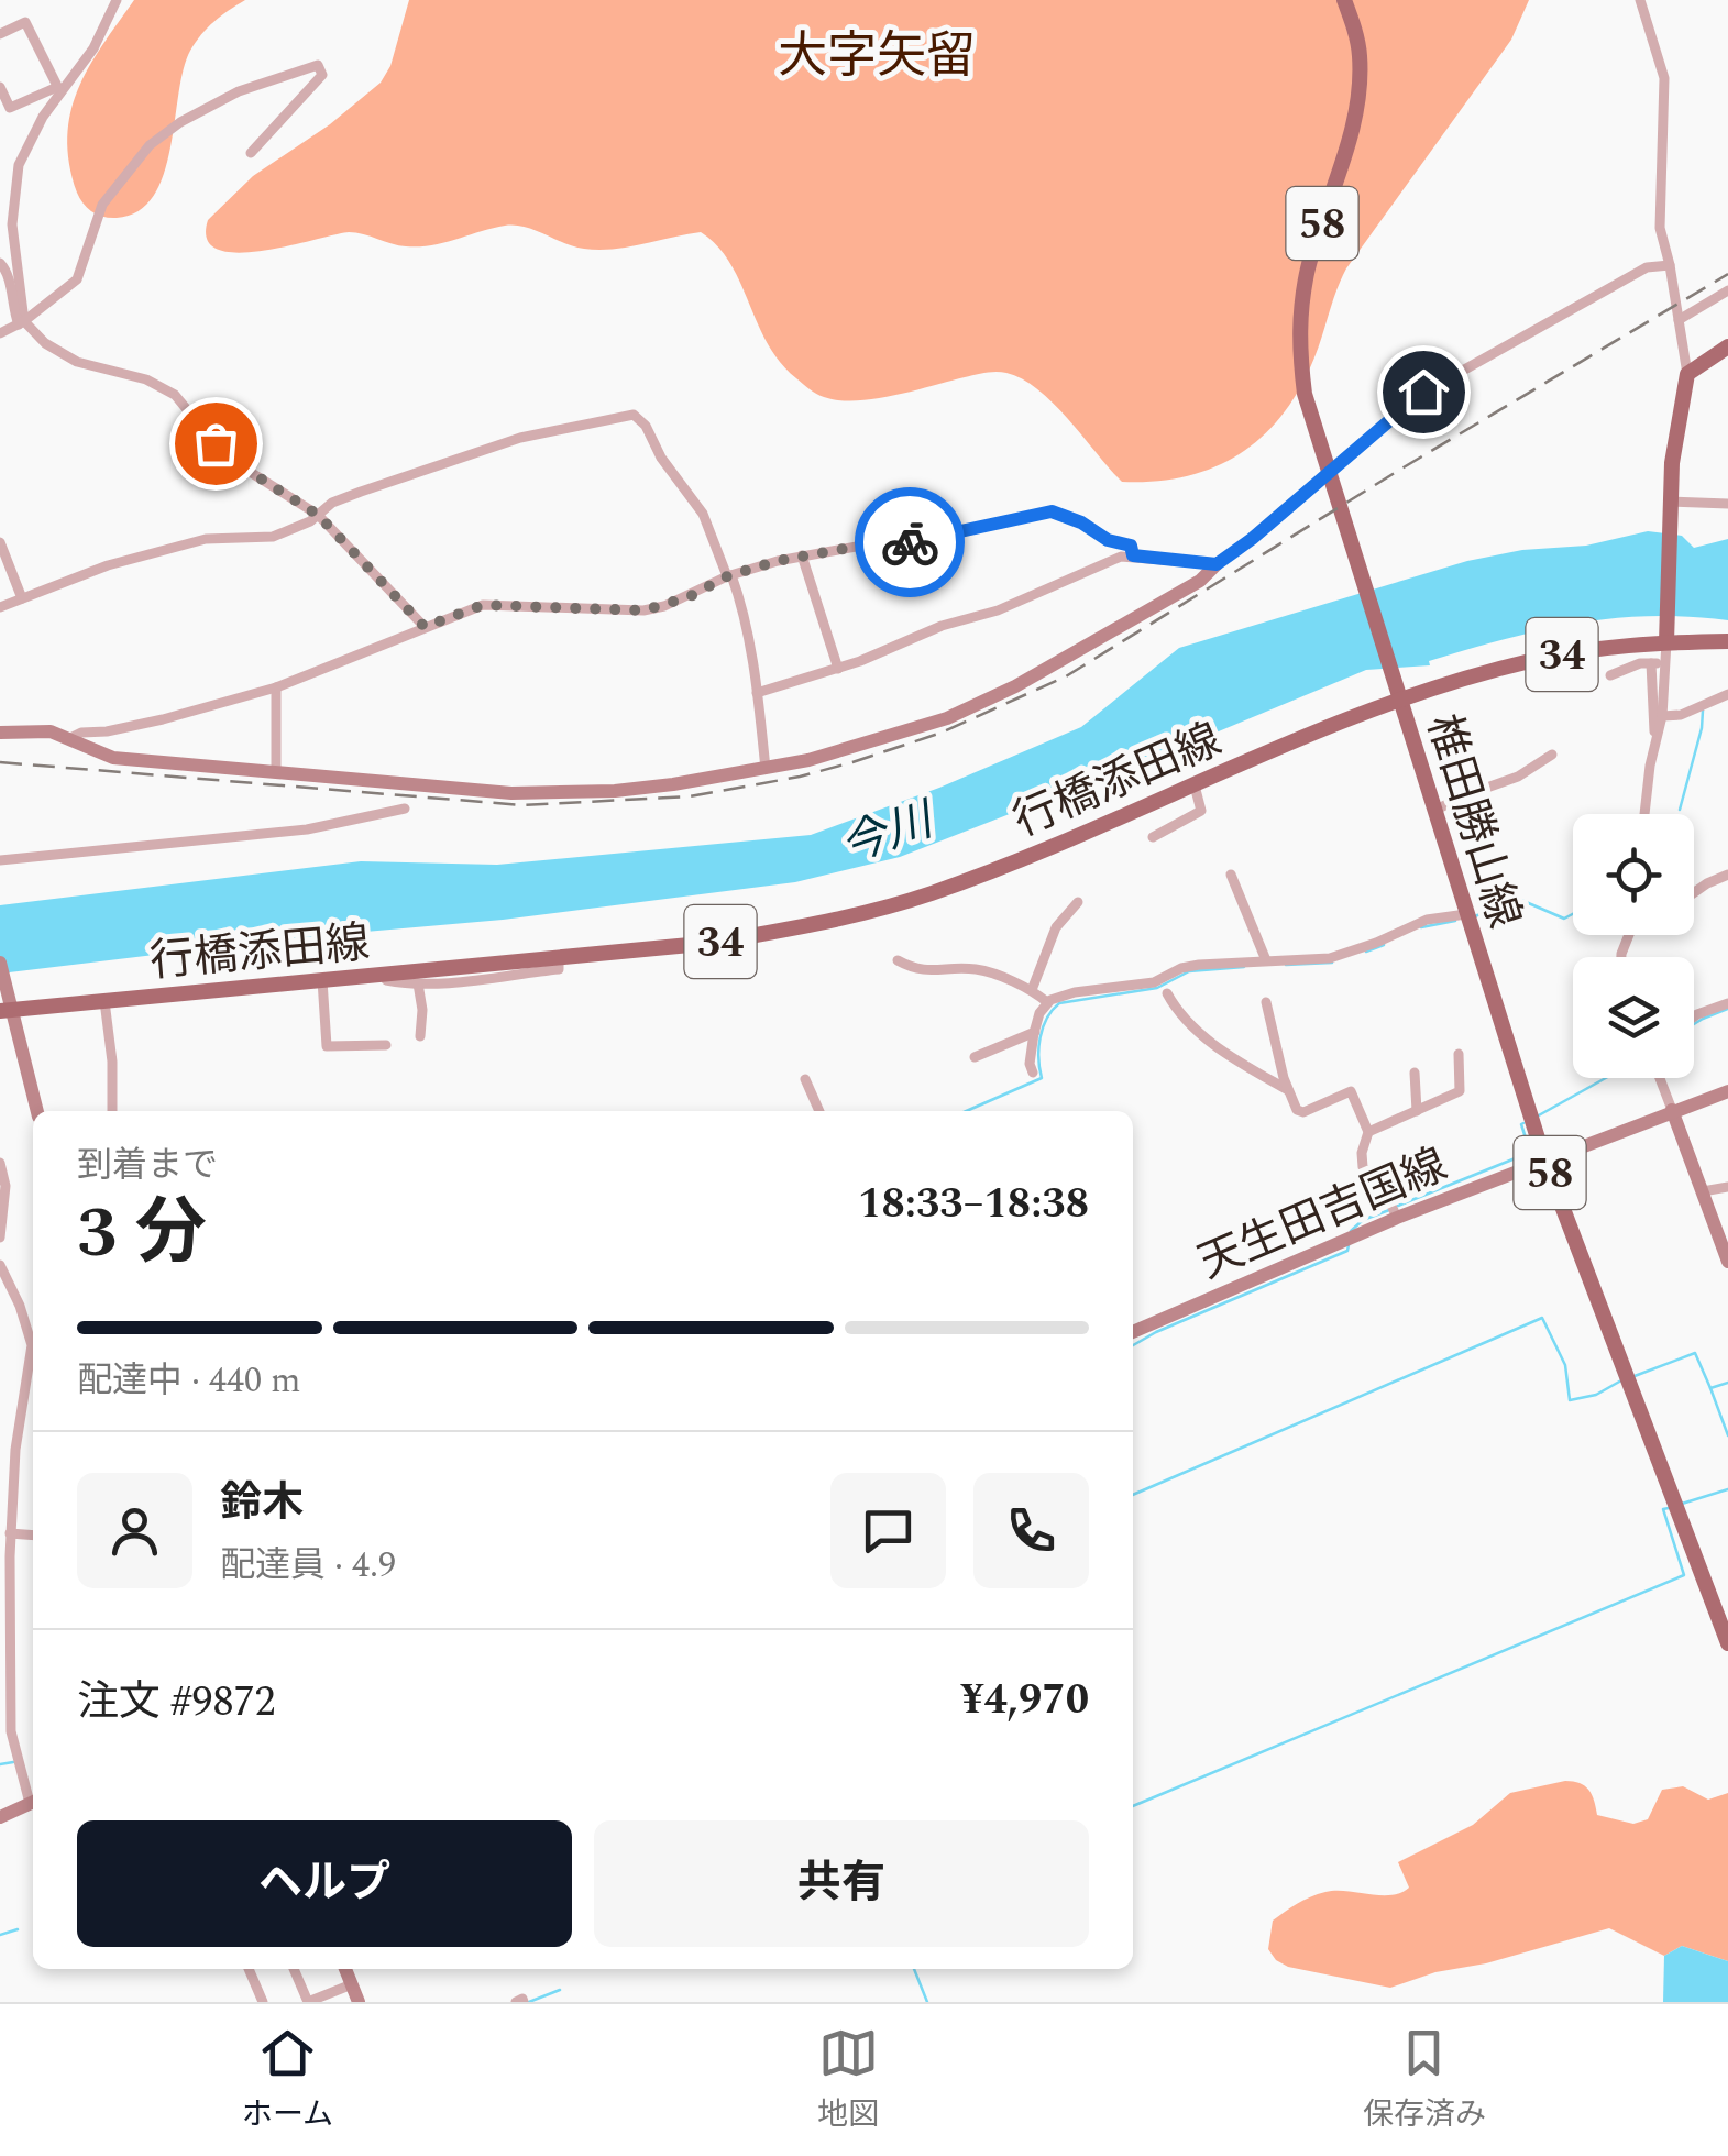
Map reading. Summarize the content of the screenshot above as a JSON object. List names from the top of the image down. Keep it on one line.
{"streets":{"main road":["58","34","行橋添田線","椎田勝山線"],"street":["天生田吉国線"]},"crossings":[["行橋添田線","椎田勝山線"],["椎田勝山線","天生田吉国線"]],"districts":["大字矢留"],"water":["今川"],"page":{"heading":["3 分","到着まで","18:33–18:38"],"panel":["鈴木","配達員 · 4.9","注文 #9872","¥4,970"],"bar":"配達中 · 440 m","buttons":["ヘルプ","共有"],"tabs":["ホーム","地図","保存済み"]}}
